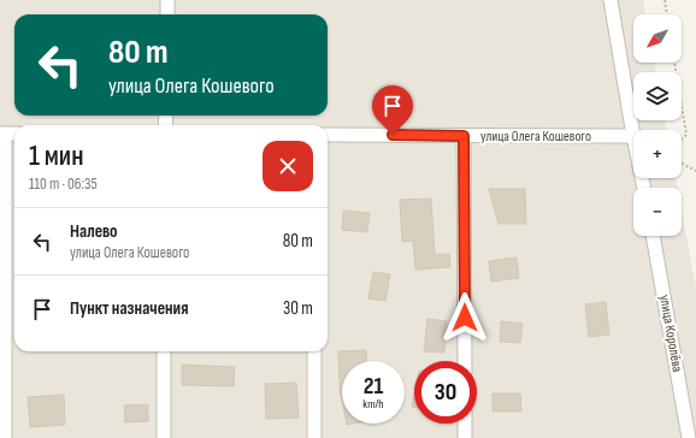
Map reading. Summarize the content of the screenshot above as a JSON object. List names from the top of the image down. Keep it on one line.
{"streets":{"street":["улица Олега Кошевого","улица Королёва"]},"north":"bottom left","page":{"map_buttons":["+","−"],"turn":["80 m","улица Олега Кошевого"],"heading":["1 мин","110 m · 06:35"],"list":[{"name":"Налево","note":"улица Олега Кошевого","value":"80 m"},{"name":"Пункт назначения","value":"30 m"}],"speed":"21 km/h","limit":"30"}}
